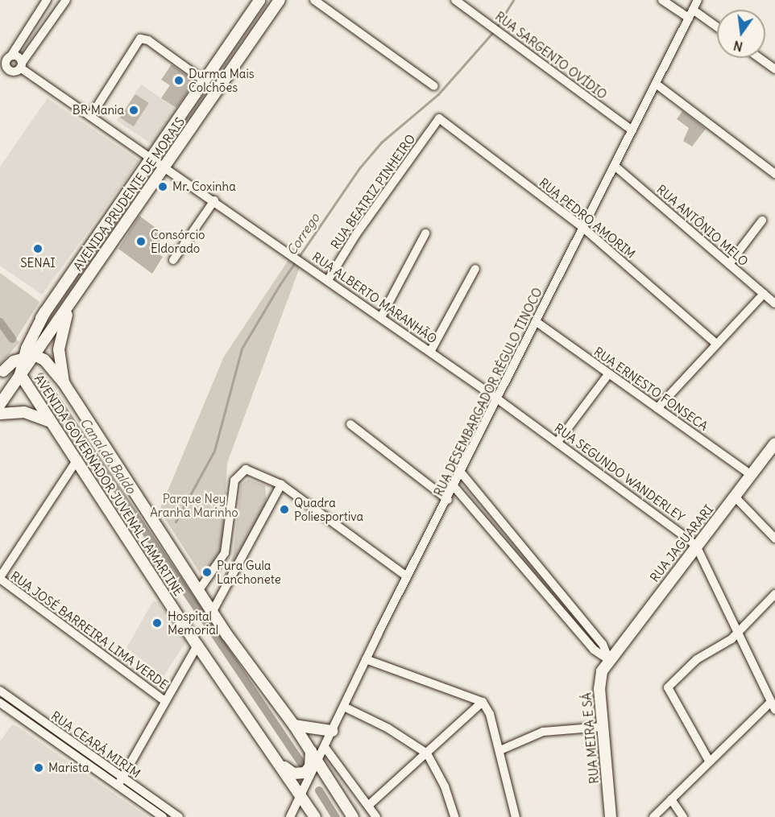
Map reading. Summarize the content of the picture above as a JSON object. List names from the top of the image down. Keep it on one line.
{"streets":{"main road":["AVENIDA PRUDENTE DE MORAIS","AVENIDA GOVERNADOR JUVENAL LAMARTINE","RUA JAGUARARI","RUA MEIRA E SÁ"],"street":["RUA SARGENTO OVÍDIO","RUA BEATRIZ PINHEIRO","RUA PEDRO AMORIM","RUA ANTÔNIO MELO","RUA ALBERTO MARANHÃO","RUA ERNESTO FONSECA","RUA DESEMBARGADOR RÉGULO TINOCO","RUA SEGUNDO WANDERLEY","RUA JOSÉ BARREIRA LIMA VERDE","RUA CEARÁ MIRIM"]},"crossings":[["RUA SARGENTO OVÍDIO","RUA DESEMBARGADOR RÉGULO TINOCO"],["RUA BEATRIZ PINHEIRO","RUA PEDRO AMORIM"],["RUA BEATRIZ PINHEIRO","RUA ALBERTO MARANHÃO"],["AVENIDA PRUDENTE DE MORAIS","RUA ALBERTO MARANHÃO"],["AVENIDA PRUDENTE DE MORAIS","AVENIDA GOVERNADOR JUVENAL LAMARTINE"],["RUA PEDRO AMORIM","RUA DESEMBARGADOR RÉGULO TINOCO"],["RUA ANTÔNIO MELO","RUA DESEMBARGADOR RÉGULO TINOCO"],["RUA ALBERTO MARANHÃO","RUA DESEMBARGADOR RÉGULO TINOCO"],["RUA ALBERTO MARANHÃO","RUA SEGUNDO WANDERLEY"],["RUA ERNESTO FONSECA","RUA DESEMBARGADOR RÉGULO TINOCO"],["RUA ERNESTO FONSECA","RUA JAGUARARI"],["RUA DESEMBARGADOR RÉGULO TINOCO","RUA SEGUNDO WANDERLEY"],["RUA DESEMBARGADOR RÉGULO TINOCO","AVENIDA GOVERNADOR JUVENAL LAMARTINE"],["RUA SEGUNDO WANDERLEY","RUA JAGUARARI"],["RUA JAGUARARI","RUA MEIRA E SÁ"]],"water":["Corrego","Canal do Baldo"],"parks":["Parque Ney Aranha Marinho"],"places":["Durma Mais Colchões","BR Mania","Mr. Coxinha","Consórcio Eldorado","SENAI","Quadra Poliesportiva","Pura Gula Lanchonete","Hospital Memorial","Marista"],"north":"bottom"}
